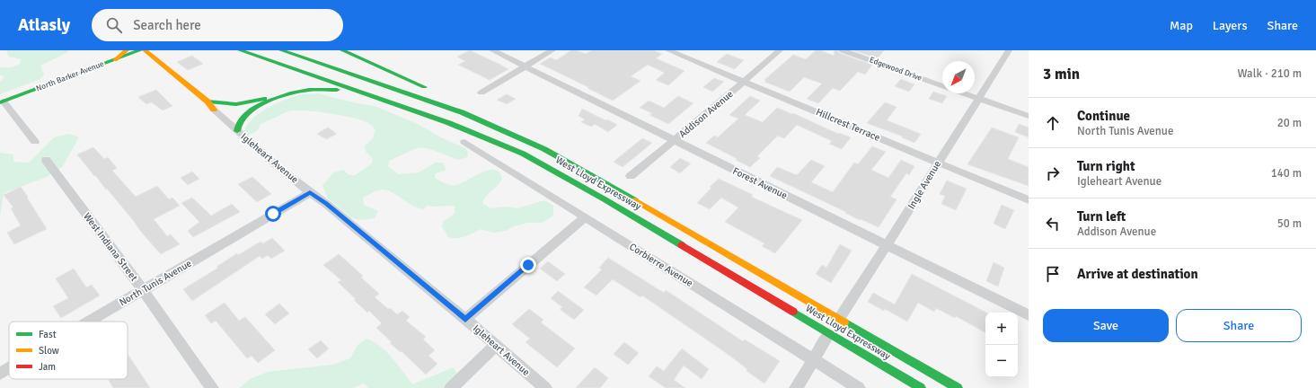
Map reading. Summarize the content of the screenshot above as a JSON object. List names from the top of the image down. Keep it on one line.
{"streets":{"main road":["North Barker Avenue","Igleheart Avenue","West Lloyd Expressway"],"street":["Edgewood Drive","Addison Avenue","Hillcrest Terrace","Forest Avenue","Ingle Avenue","West Indiana Street","Corbierre Avenue","North Tunis Avenue"]},"crossings":[["Edgewood Drive","Ingle Avenue"],["Addison Avenue","Hillcrest Terrace"],["Addison Avenue","Forest Avenue"],["Hillcrest Terrace","Ingle Avenue"],["Igleheart Avenue","North Tunis Avenue"],["West Lloyd Expressway","Ingle Avenue"],["Forest Avenue","Ingle Avenue"],["West Indiana Street","North Tunis Avenue"]],"legend":["Fast","Slow","Jam"],"north":"bottom left","page":{"header":"Atlasly","search":"Search here","nav":["Map","Layers","Share"],"heading":["3 min","Walk · 210 m"],"list":[["Continue","North Tunis Avenue","20 m"],["Turn right","Igleheart Avenue","140 m"],["Turn left","Addison Avenue","50 m"],"Arrive at destination"],"buttons":["Save","Share"],"map_buttons":["+","−"]}}
